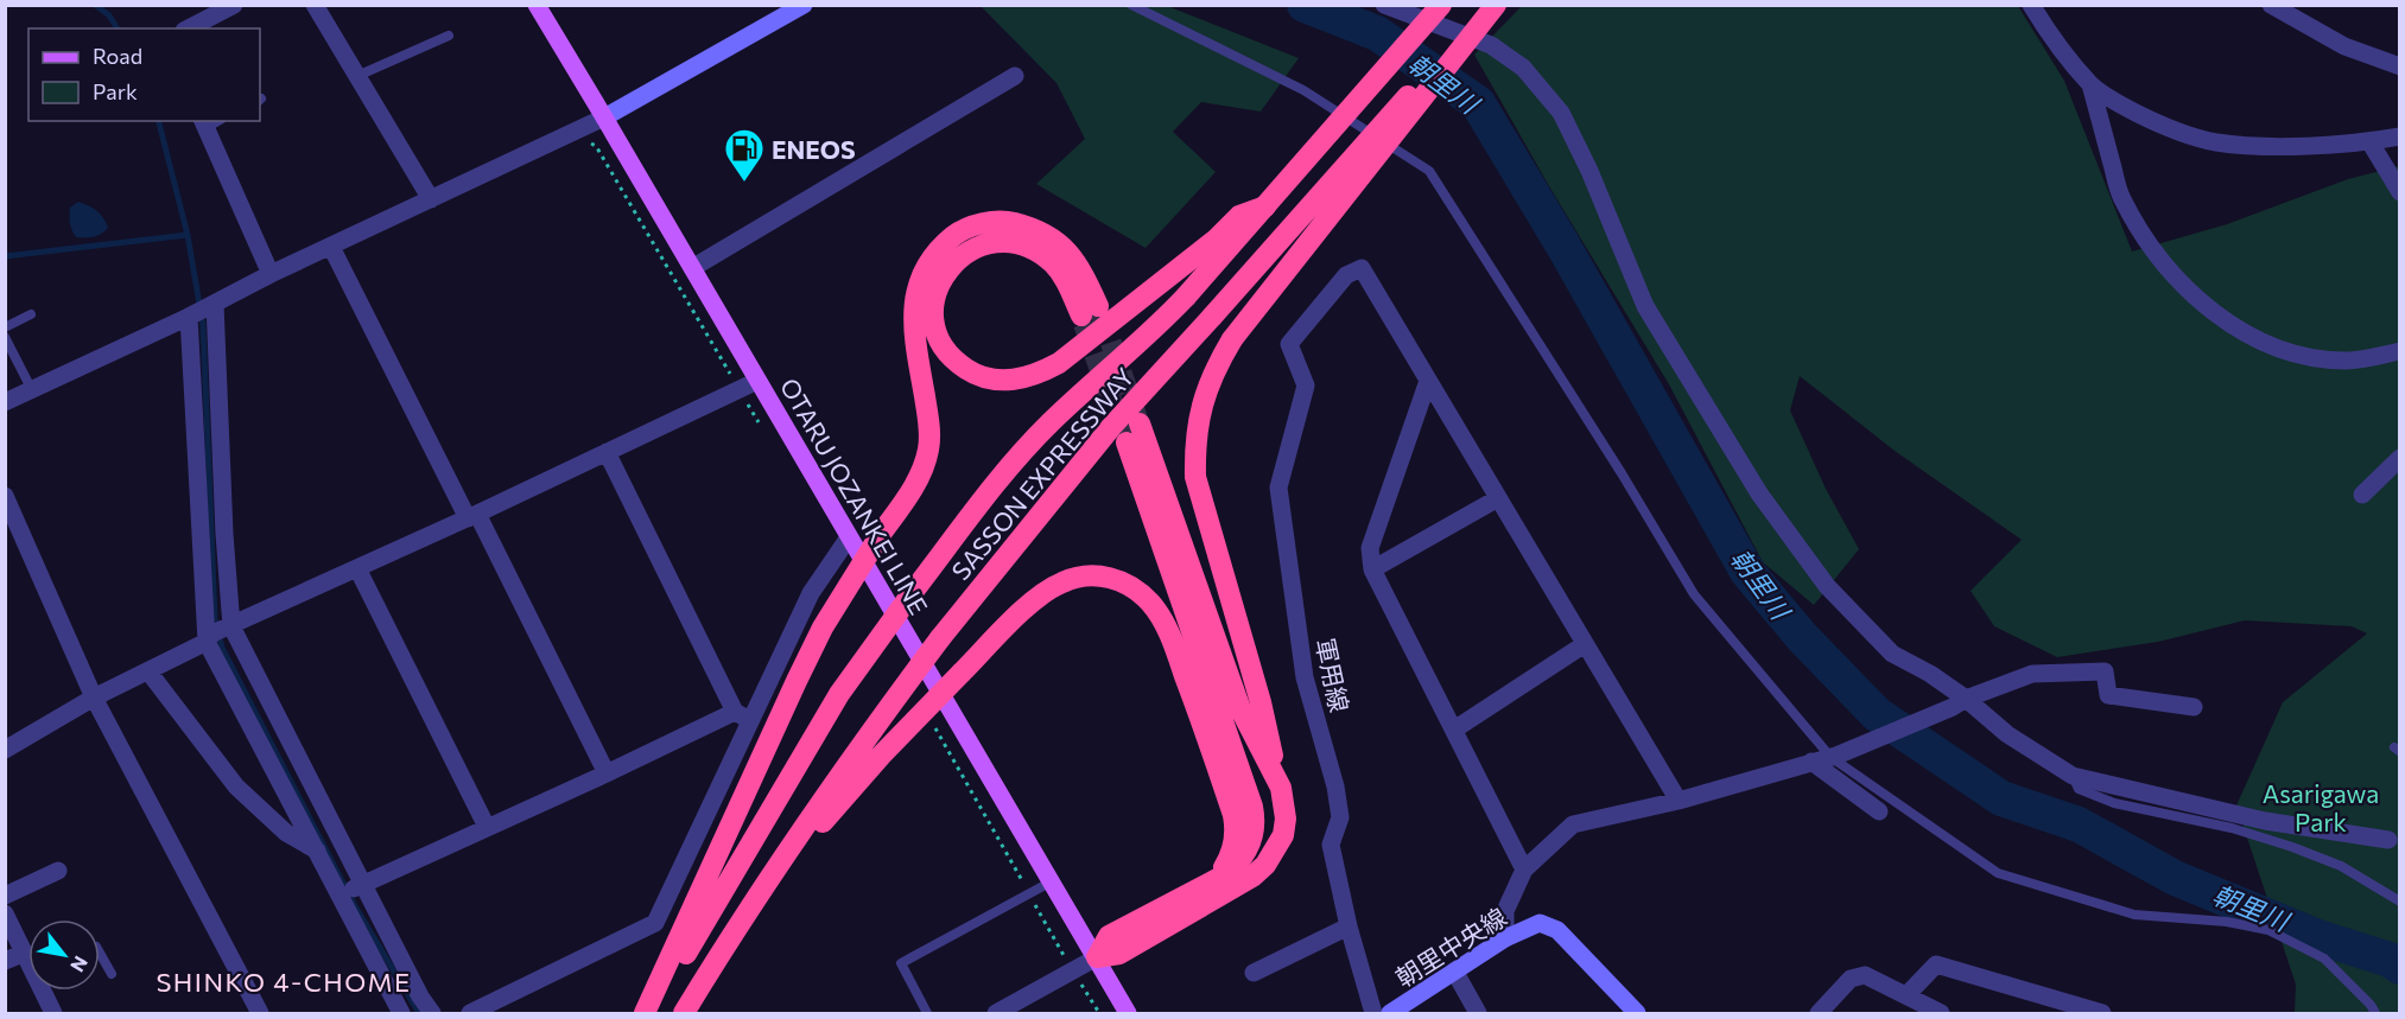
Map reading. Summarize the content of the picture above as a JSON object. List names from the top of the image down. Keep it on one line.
{"streets":{"highway":["SASSON EXPRESSWAY"],"main road":["OTARU JOZANKEI LINE"],"street":["軍用線","朝里中央線"]},"districts":["SHINKO 4-CHOME"],"water":["朝里川"],"parks":["Asarigawa Park"],"places":{"fuel station":["ENEOS"]},"legend":["Road","Park"],"north":"bottom right"}
